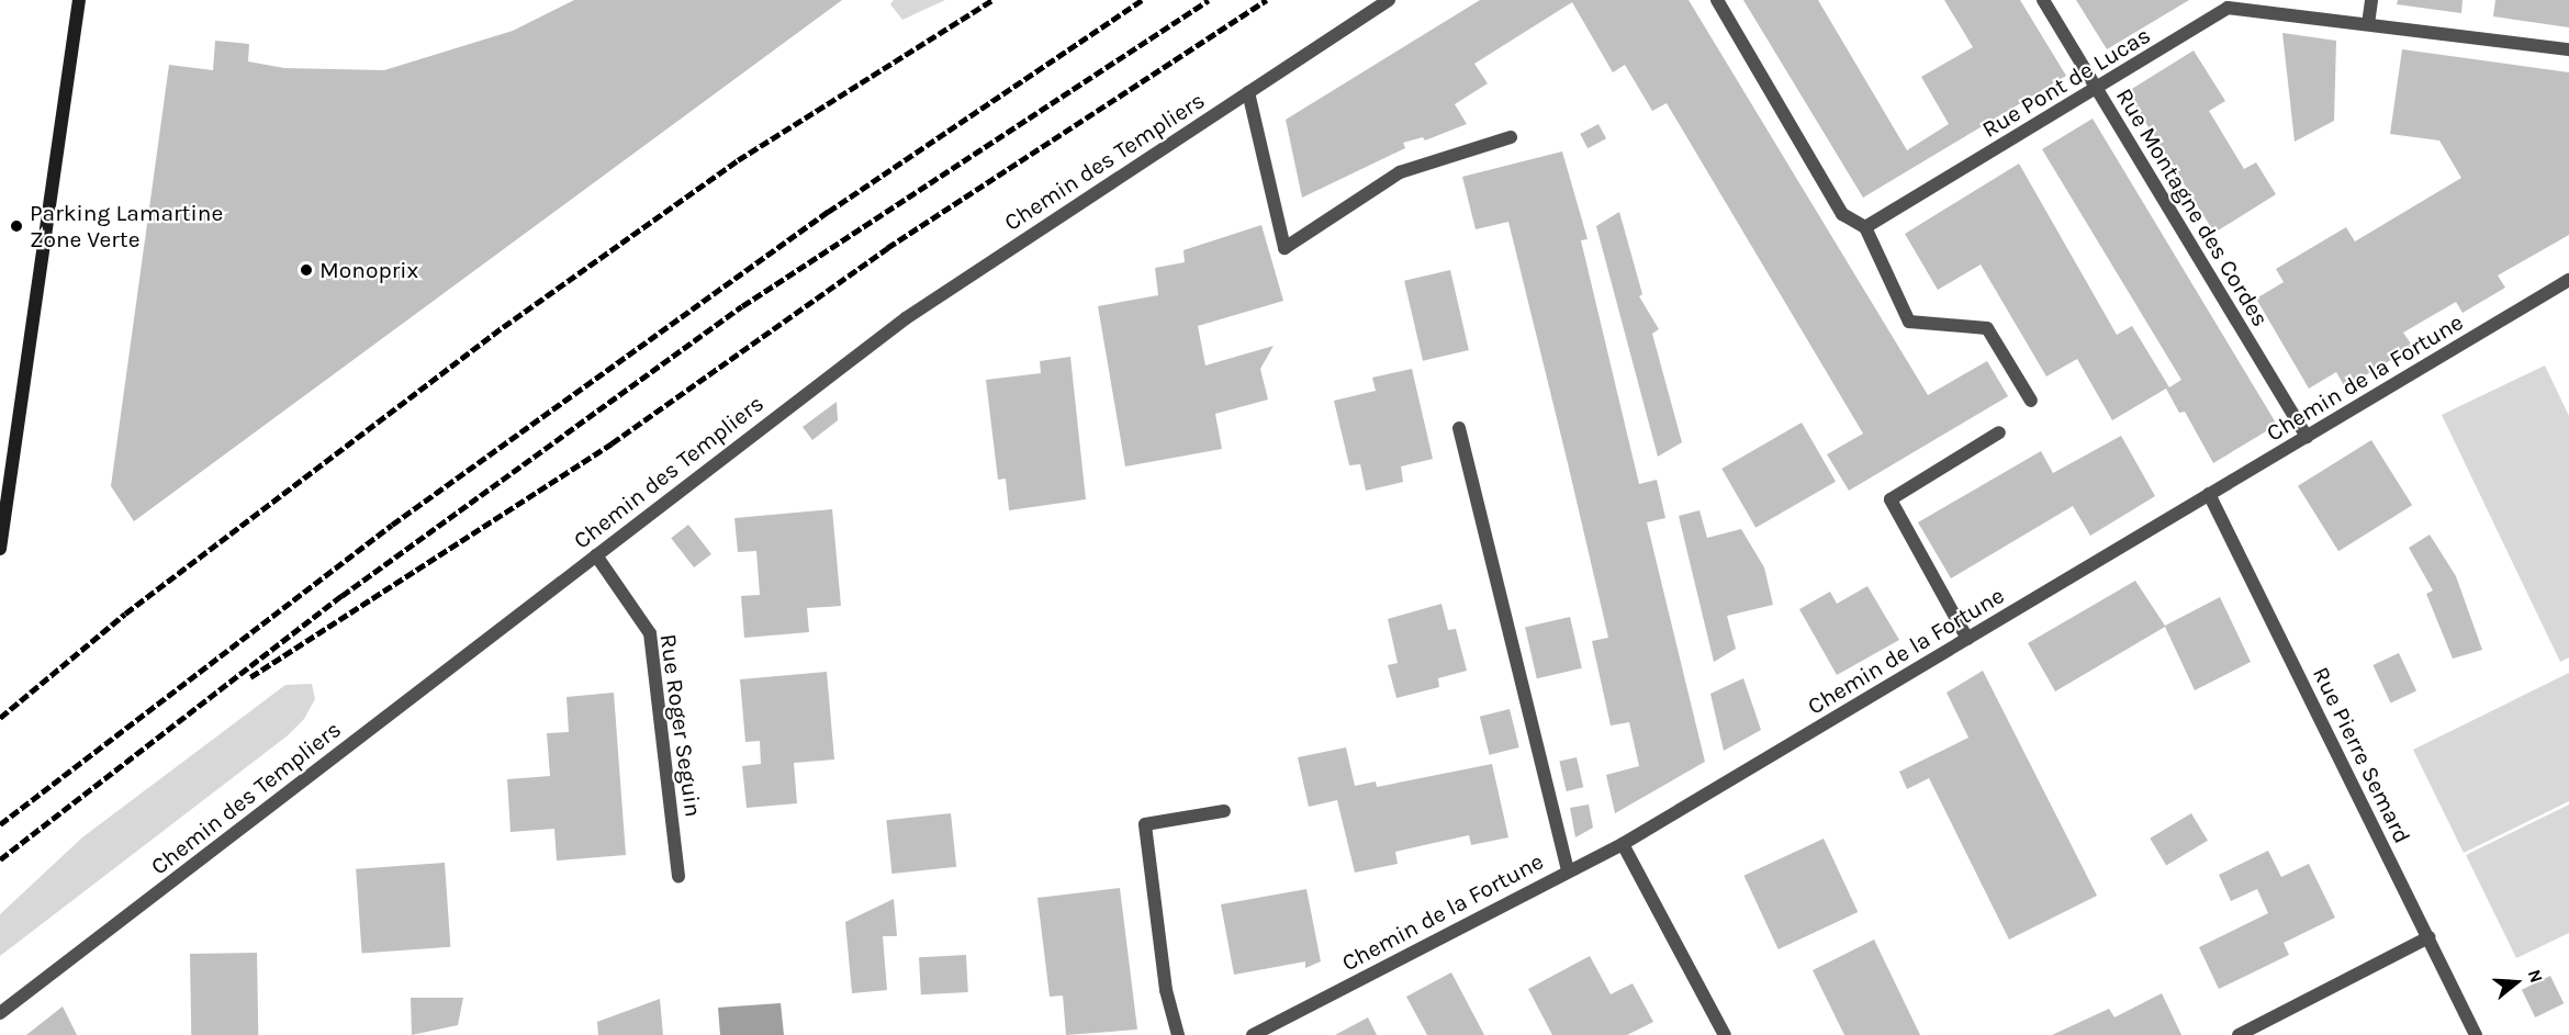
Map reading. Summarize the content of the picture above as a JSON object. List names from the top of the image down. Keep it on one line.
{"streets":{"street":["Rue Pont de Lucas","Chemin des Templiers","Rue Montagne des Cordes","Chemin de la Fortune","Rue Roger Seguin","Rue Pierre Semard"]},"crossings":[["Rue Pont de Lucas","Rue Montagne des Cordes"],["Chemin des Templiers","Rue Roger Seguin"],["Rue Montagne des Cordes","Chemin de la Fortune"],["Chemin de la Fortune","Rue Pierre Semard"]],"places":["Parking Lamartine Zone Verte","Monoprix"],"north":"right"}
